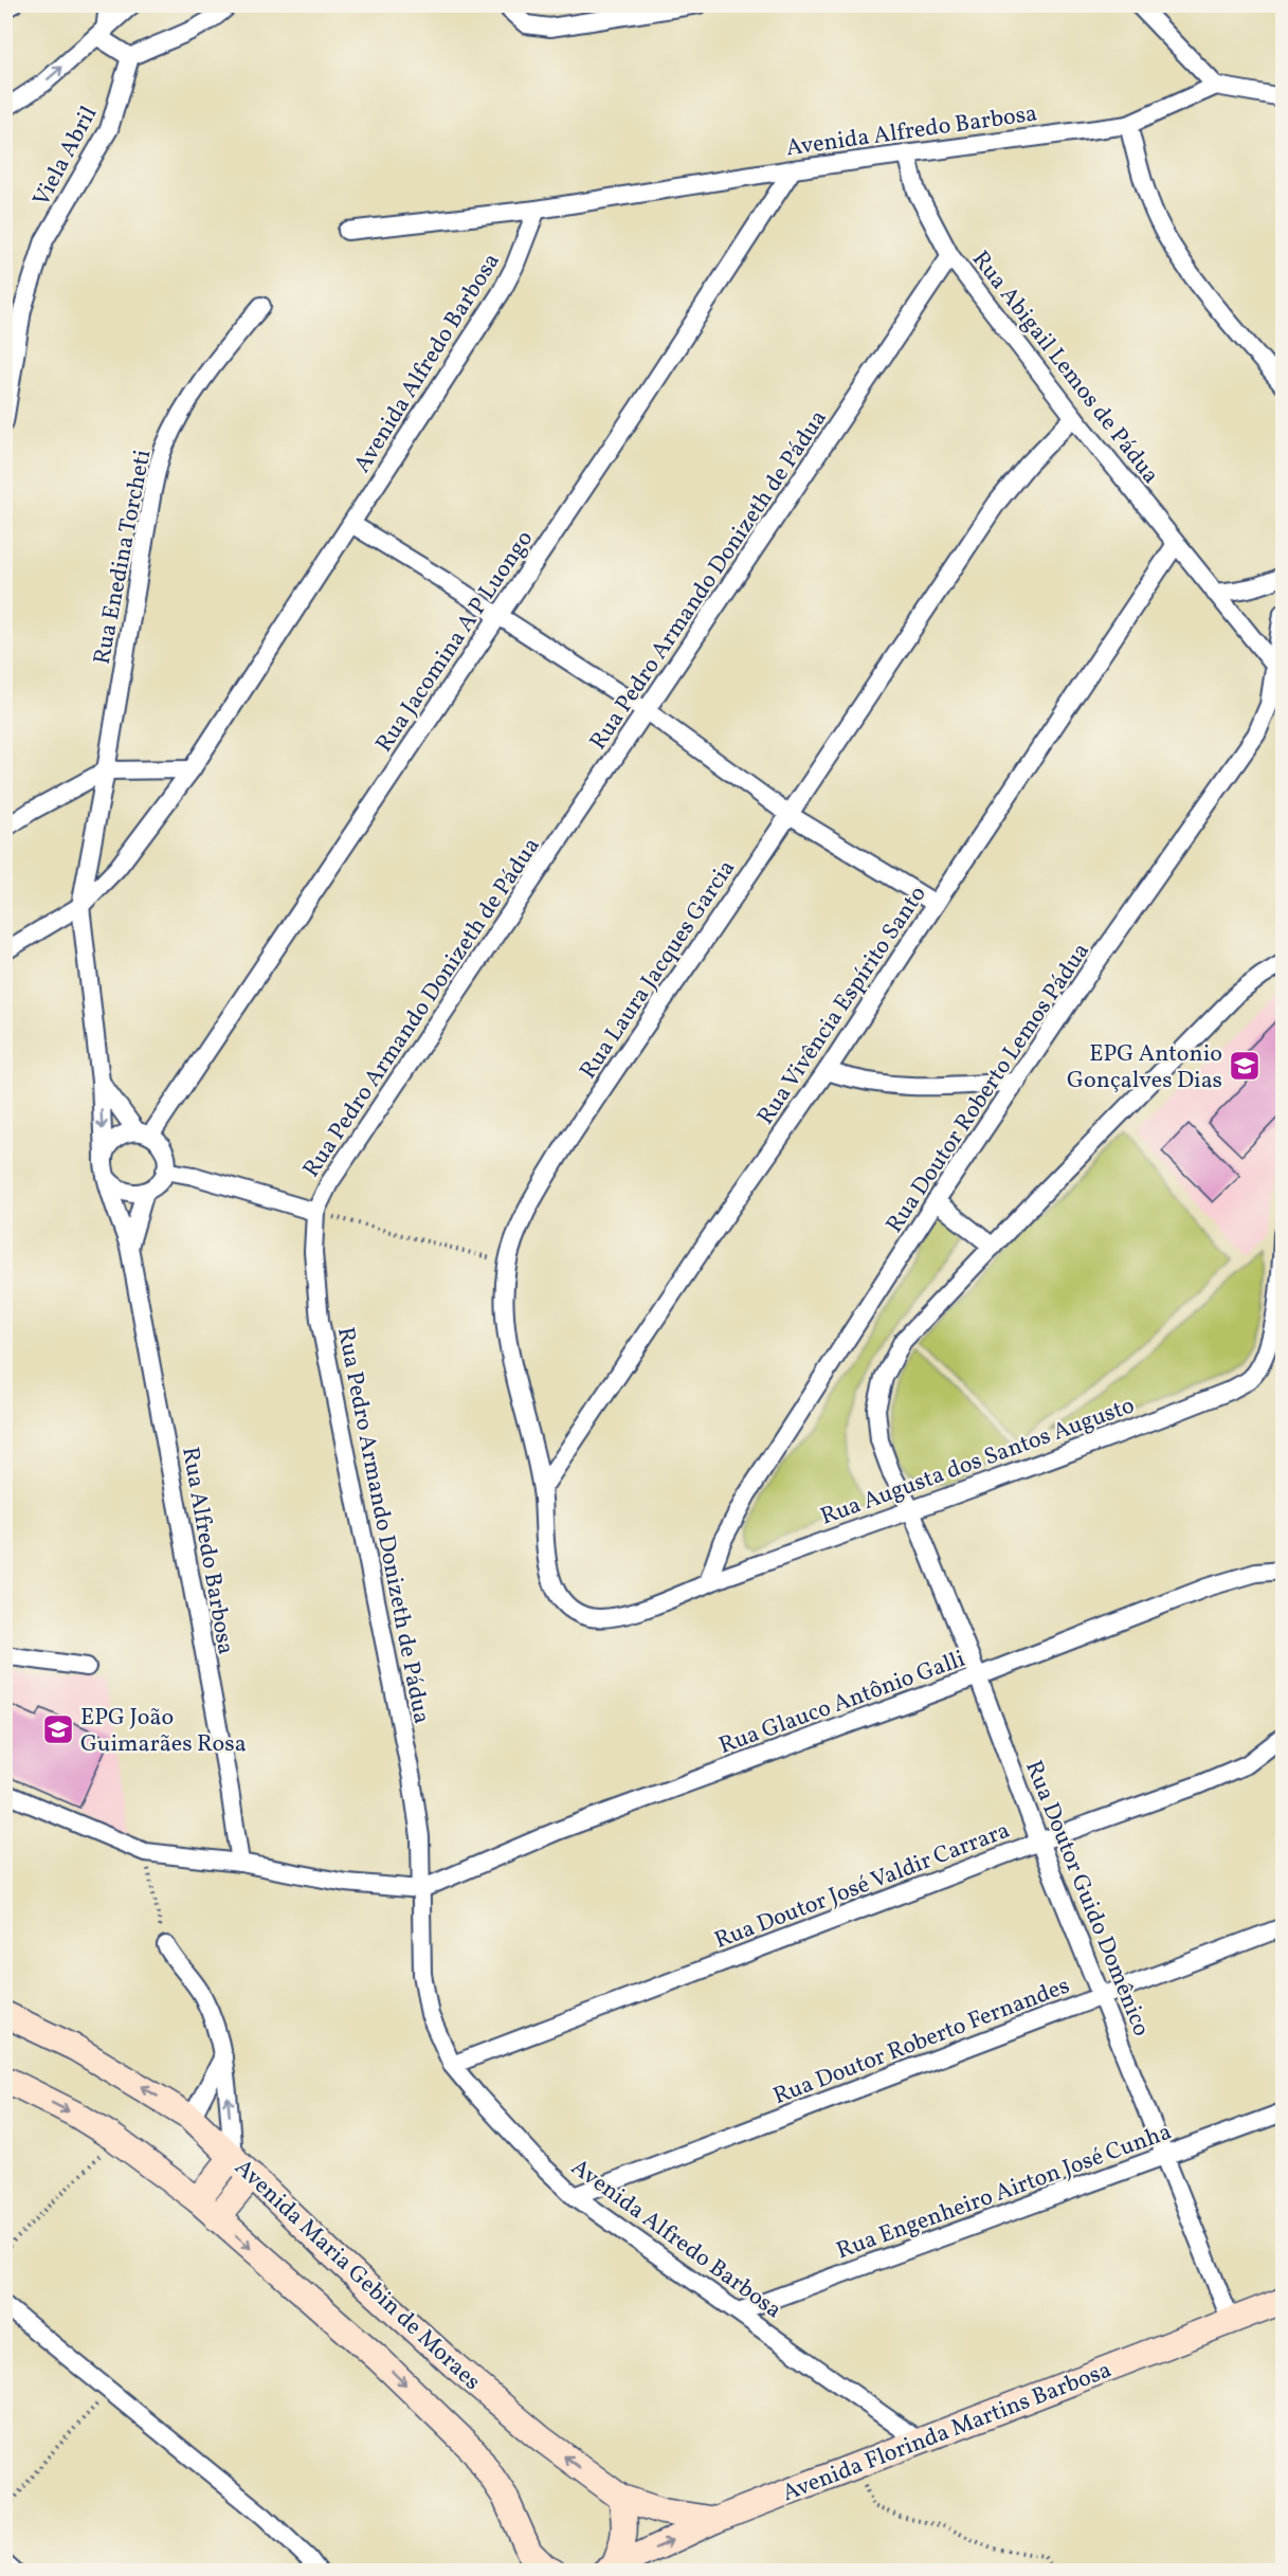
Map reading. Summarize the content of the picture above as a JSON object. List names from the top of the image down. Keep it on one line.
{"streets":{"main road":["Avenida Maria Gebin de Moraes","Avenida Florinda Martins Barbosa"],"street":["Avenida Alfredo Barbosa","Viela Abril","Rua Abigail Lemos de Pádua","Rua Enedina Torcheti","Rua Pedro Armando Donizeth de Pádua","Rua Jacomina A P Luongo","Rua Laura Jacques Garcia","Rua Vivência Espírito Santo","Rua Doutor Roberto Lemos Pádua","Rua Augusta dos Santos Augusto","Rua Alfredo Barbosa","Rua Glauco Antônio Galli","Rua Doutor José Valdir Carrara","Rua Doutor Guido Domênico","Rua Doutor Roberto Fernandes","Rua Engenheiro Airton José Cunha"]},"crossings":[["Avenida Alfredo Barbosa","Rua Abigail Lemos de Pádua"],["Avenida Alfredo Barbosa","Rua Enedina Torcheti"],["Avenida Alfredo Barbosa","Rua Pedro Armando Donizeth de Pádua"],["Avenida Alfredo Barbosa","Rua Jacomina A P Luongo"],["Avenida Alfredo Barbosa","Rua Glauco Antônio Galli"],["Avenida Alfredo Barbosa","Rua Doutor José Valdir Carrara"],["Avenida Alfredo Barbosa","Rua Doutor Roberto Fernandes"],["Avenida Alfredo Barbosa","Rua Engenheiro Airton José Cunha"],["Avenida Alfredo Barbosa","Avenida Florinda Martins Barbosa"],["Rua Abigail Lemos de Pádua","Rua Pedro Armando Donizeth de Pádua"],["Rua Abigail Lemos de Pádua","Rua Laura Jacques Garcia"],["Rua Abigail Lemos de Pádua","Rua Vivência Espírito Santo"],["Rua Abigail Lemos de Pádua","Rua Doutor Roberto Lemos Pádua"],["Rua Pedro Armando Donizeth de Pádua","Rua Glauco Antônio Galli"],["Rua Jacomina A P Luongo","Rua Alfredo Barbosa"],["Rua Laura Jacques Garcia","Rua Vivência Espírito Santo"],["Rua Laura Jacques Garcia","Rua Augusta dos Santos Augusto"],["Rua Doutor Roberto Lemos Pádua","Rua Augusta dos Santos Augusto"],["Rua Augusta dos Santos Augusto","Rua Doutor Guido Domênico"],["Rua Glauco Antônio Galli","Rua Doutor Guido Domênico"],["Rua Doutor José Valdir Carrara","Rua Doutor Guido Domênico"],["Rua Doutor Guido Domênico","Rua Doutor Roberto Fernandes"],["Rua Doutor Guido Domênico","Rua Engenheiro Airton José Cunha"],["Rua Doutor Guido Domênico","Avenida Florinda Martins Barbosa"],["Avenida Maria Gebin de Moraes","Avenida Florinda Martins Barbosa"]],"places":{"school or university":["EPG Antonio Gonçalves Dias","EPG João Guimarães Rosa"]}}
